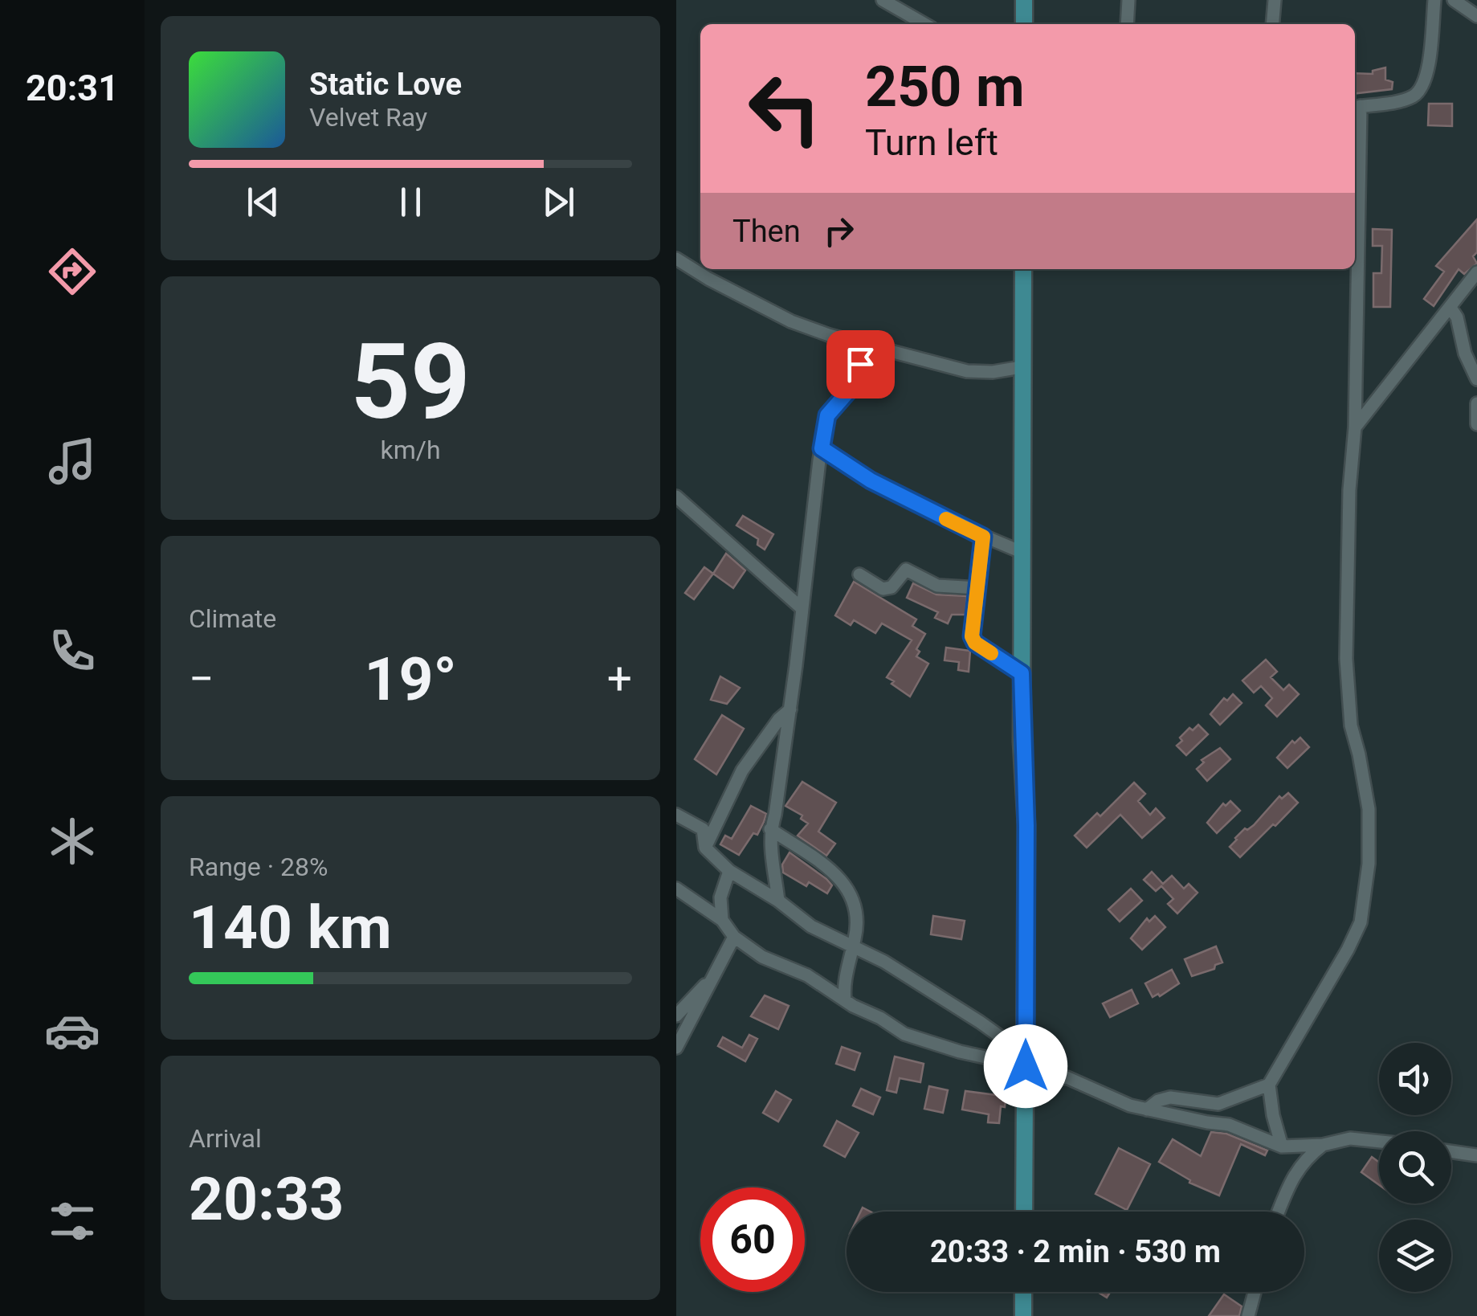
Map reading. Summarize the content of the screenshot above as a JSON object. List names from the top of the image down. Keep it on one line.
{"page":{"tabs":"20:31","turn":["250 m","Turn left"],"song":["Static Love","Velvet Ray"],"then":"Then","tile":[["59","km/h"],"Climate",["Range · 28%","140 km"],["Arrival","20:33"]],"heat":["−","19°","+"],"limit":"60","trip":"20:33 · 2 min · 530 m"}}
